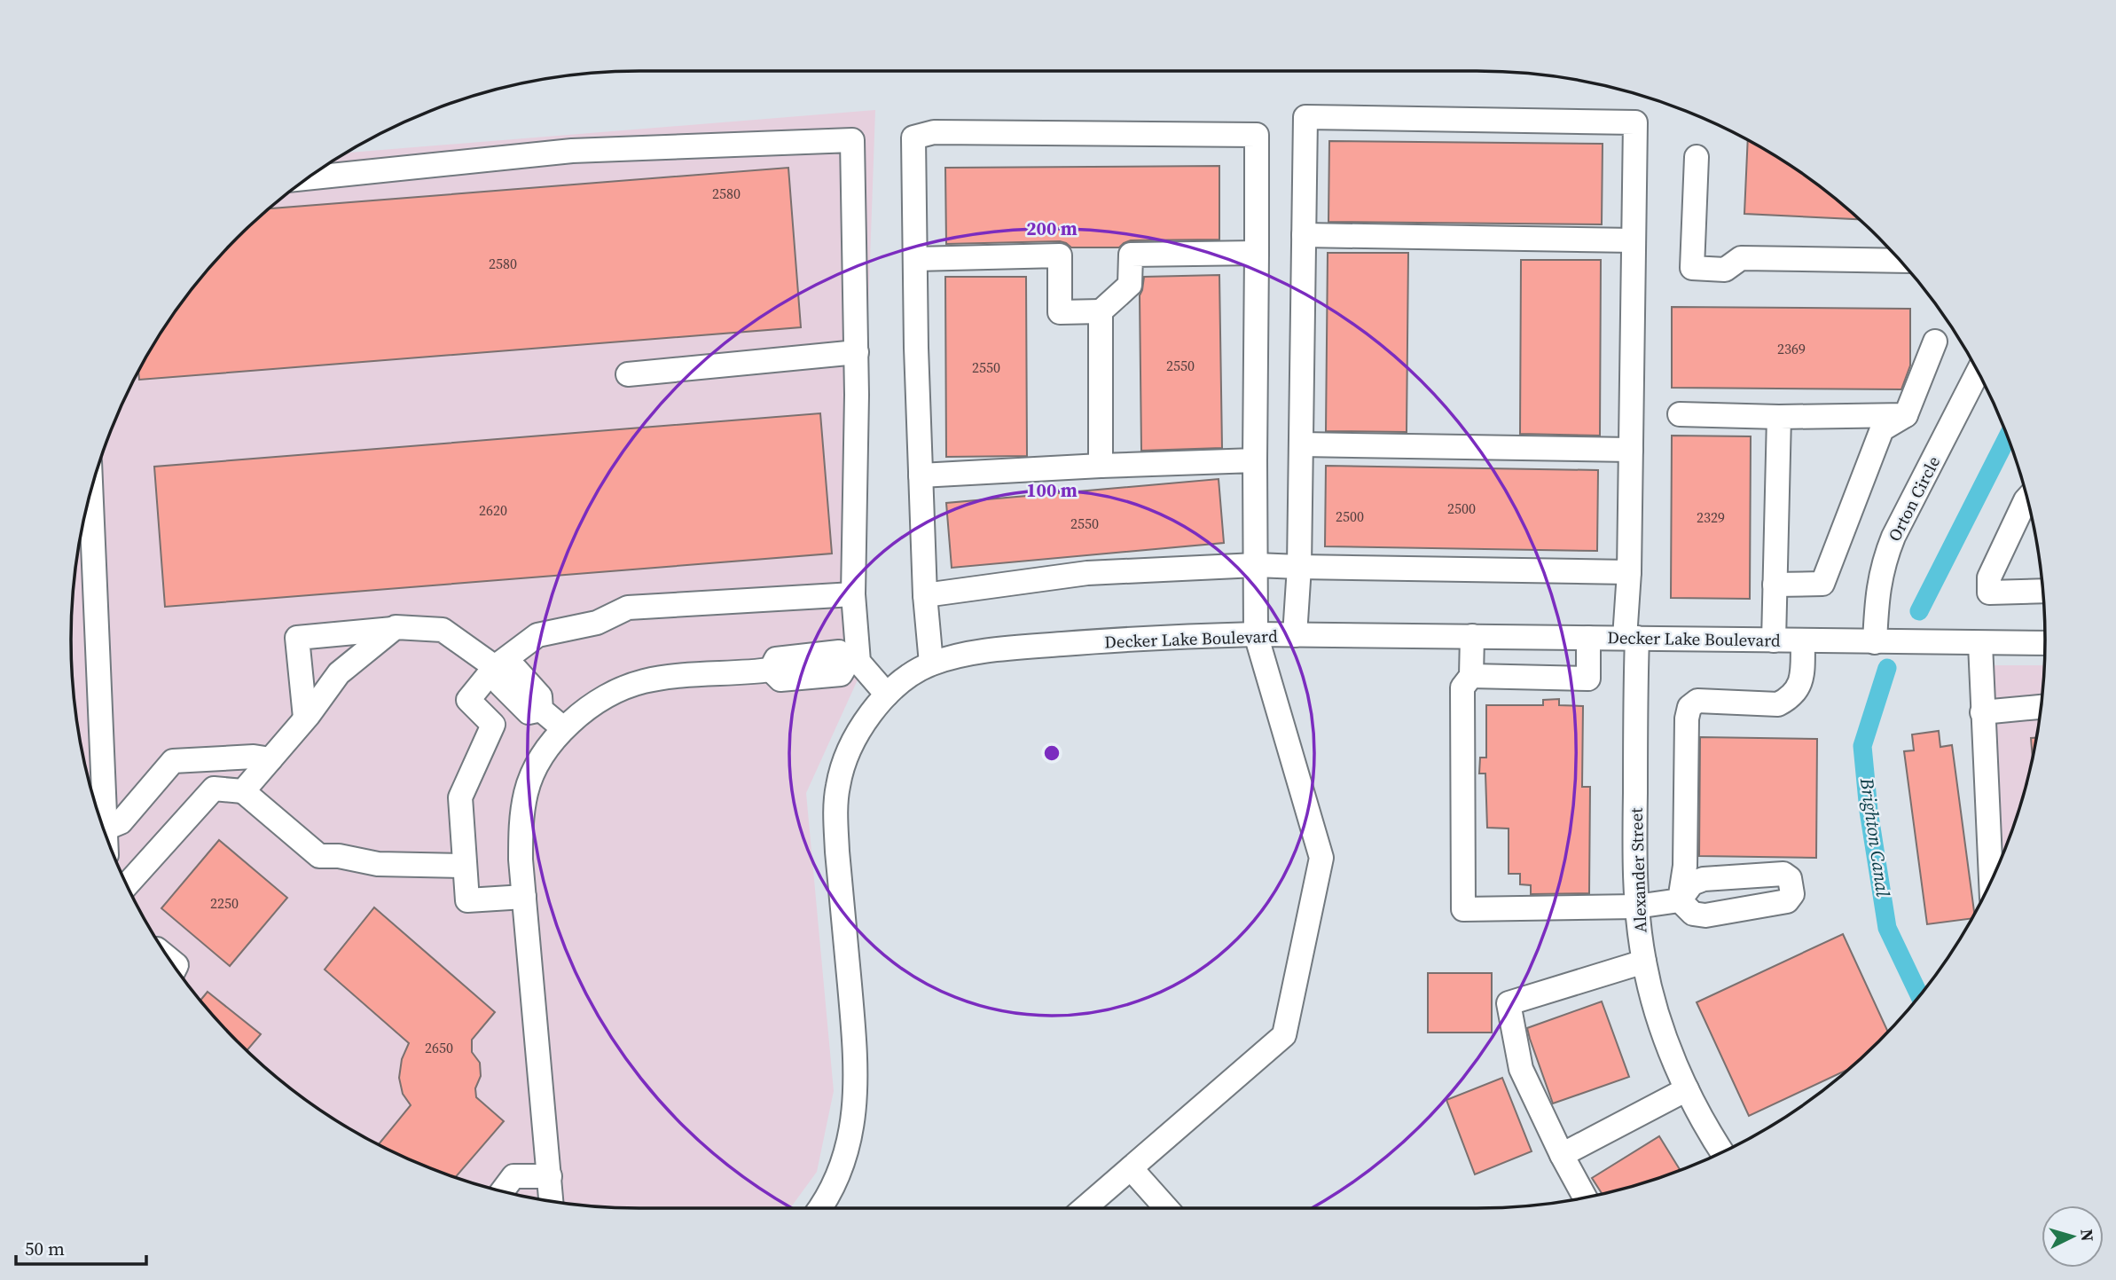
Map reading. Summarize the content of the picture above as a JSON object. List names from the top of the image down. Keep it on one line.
{"streets":{"street":["Orton Circle","Decker Lake Boulevard","Alexander Street"]},"crossings":[["Orton Circle","Decker Lake Boulevard"],["Decker Lake Boulevard","Alexander Street"]],"water":["Brighton Canal"],"house_numbers":["2580","2580","2369","2550","2550","2500","2620","2500","2329","2550","2250","2650"],"scale_bar":"50 m","north":"right","rings":["200 m","100 m"]}
